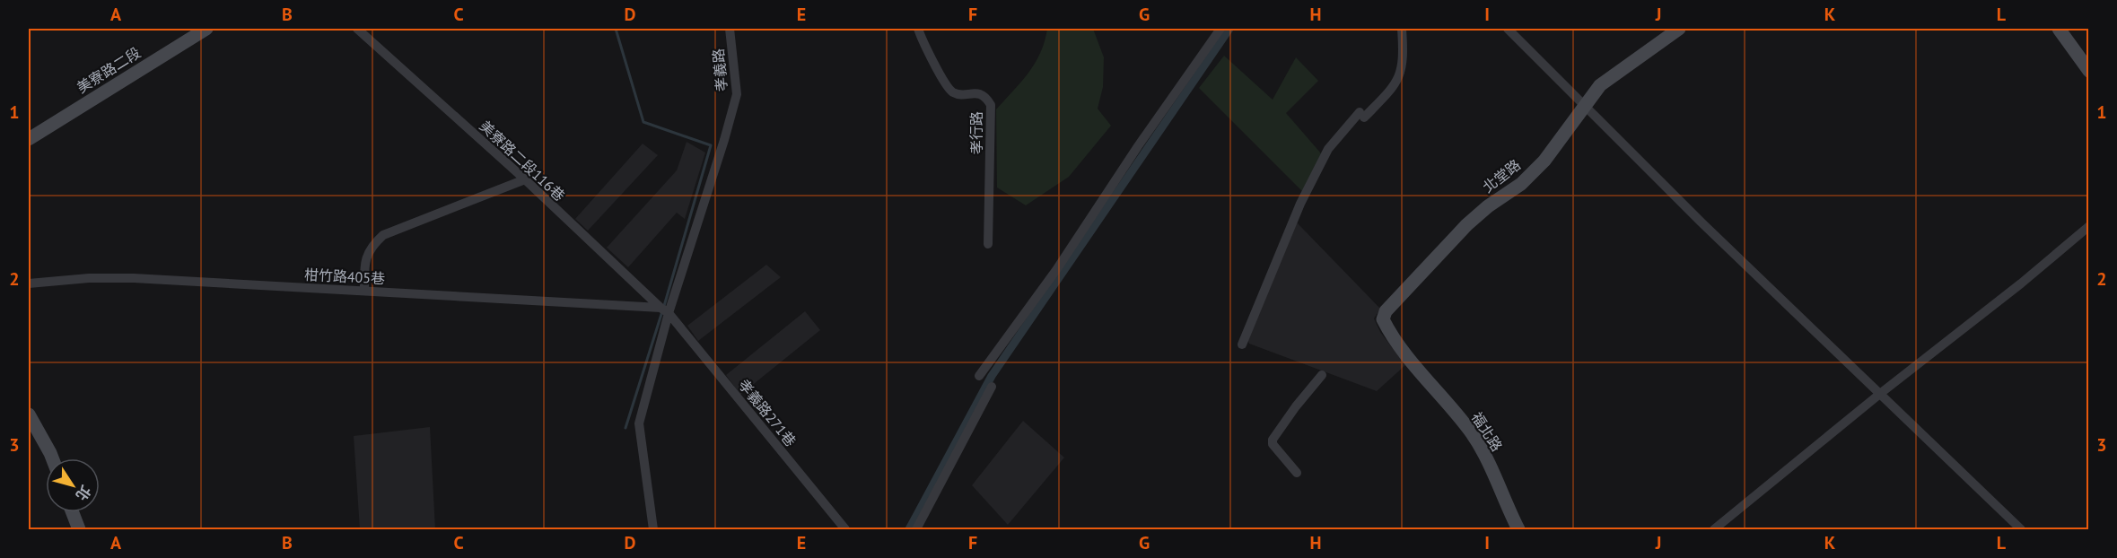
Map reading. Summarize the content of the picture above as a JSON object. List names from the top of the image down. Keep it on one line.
{"streets":{"street":["美寮路二段","孝義路","孝行路","美寮路二段116巷","北堂路","柑竹路405巷","孝義路271巷","福北路"]},"crossings":[["孝義路","美寮路二段116巷"],["孝義路","柑竹路405巷"],["孝義路","孝義路271巷"],["美寮路二段116巷","柑竹路405巷"],["美寮路二段116巷","孝義路271巷"],["北堂路","福北路"],["柑竹路405巷","孝義路271巷"]],"north":"bottom right","grid":{"columns":["A","B","C","D","E","F","G","H","I","J","K","L"],"rows":["1","2","3"]}}
